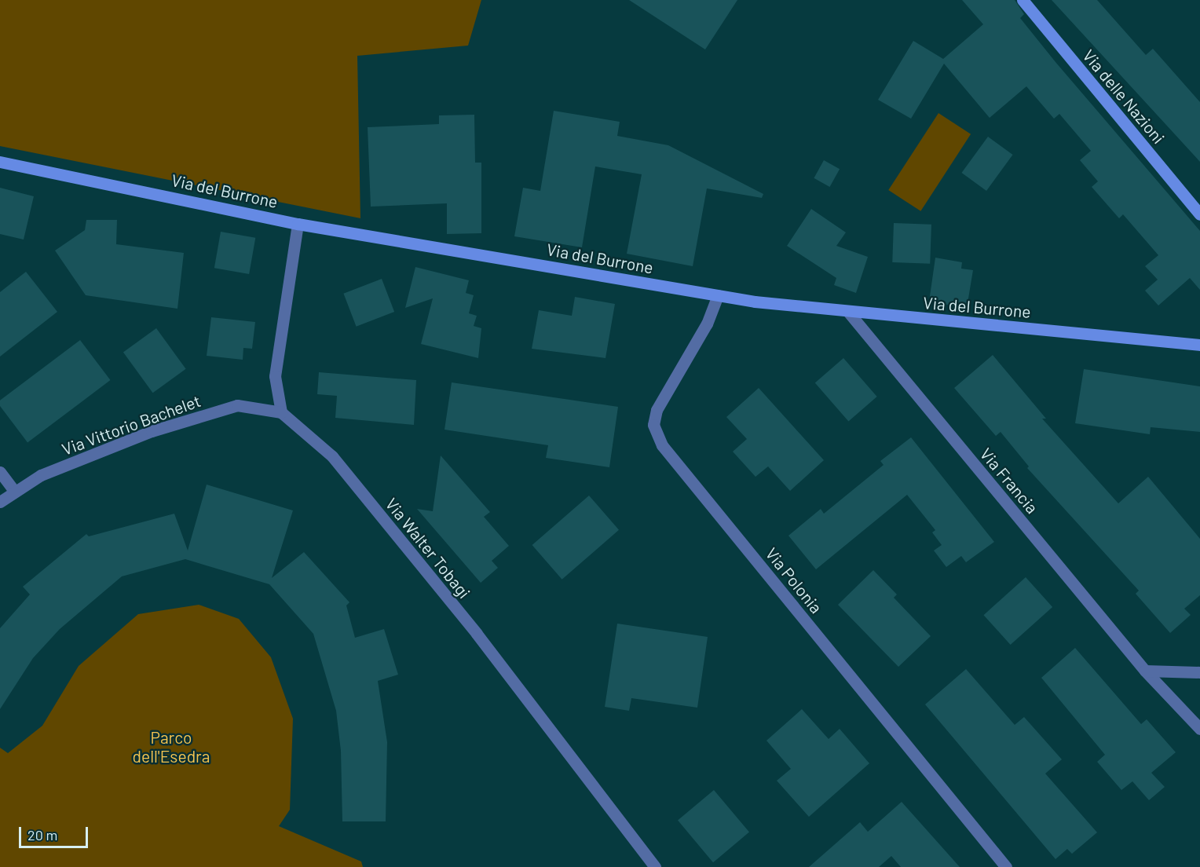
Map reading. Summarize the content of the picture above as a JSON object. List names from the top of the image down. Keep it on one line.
{"streets":{"street":["Via delle Nazioni","Via del Burrone","Via Vittorio Bachelet","Via Francia","Via Walter Tobagi","Via Polonia"]},"crossings":[["Via del Burrone","Via Francia"],["Via del Burrone","Via Polonia"],["Via Vittorio Bachelet","Via Walter Tobagi"]],"parks":["Parco dell'Esedra"],"scale_bar":"20 m"}
